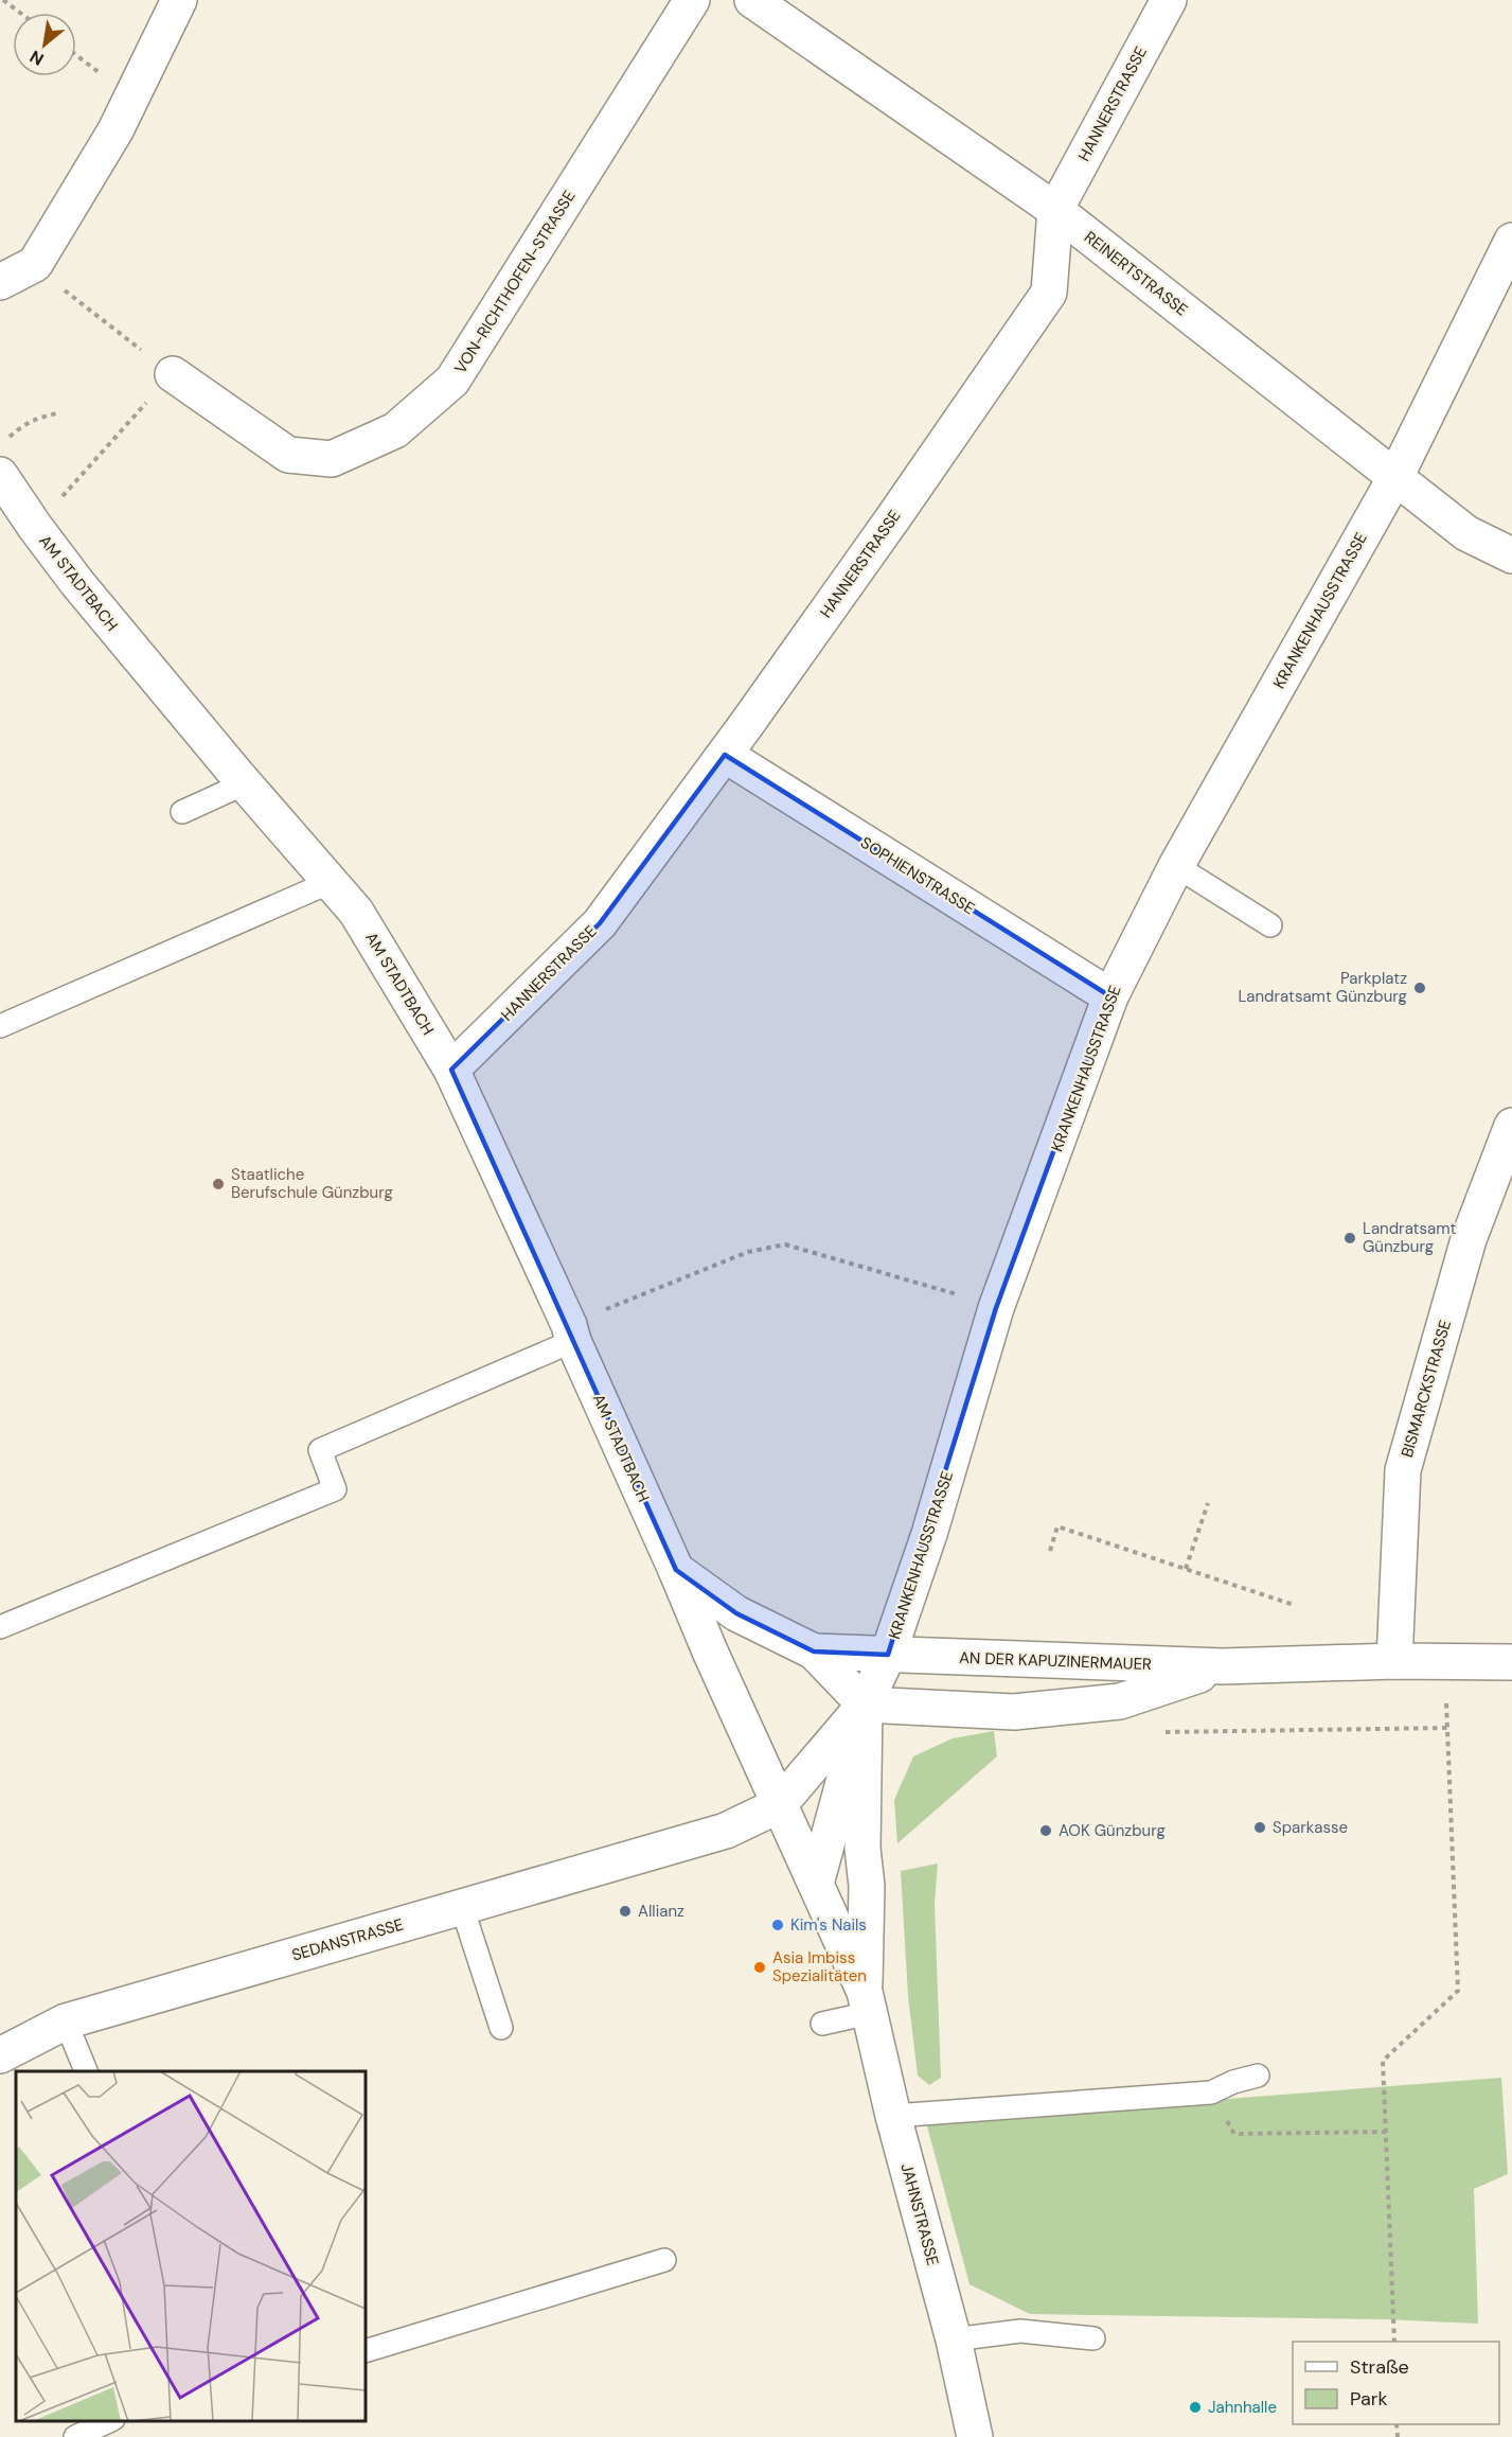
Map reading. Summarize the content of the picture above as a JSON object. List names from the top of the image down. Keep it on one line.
{"streets":{"street":["HANNERSTRASSE","REINERTSTRASSE","VON-RICHTHOFEN-STRASSE","AM STADTBACH","KRANKENHAUSSTRASSE","SOPHIENSTRASSE","BISMARCKSTRASSE","AN DER KAPUZINERMAUER","SEDANSTRASSE","JAHNSTRASSE"]},"crossings":[["HANNERSTRASSE","REINERTSTRASSE"],["HANNERSTRASSE","AM STADTBACH"],["HANNERSTRASSE","SOPHIENSTRASSE"],["REINERTSTRASSE","KRANKENHAUSSTRASSE"],["AM STADTBACH","KRANKENHAUSSTRASSE"],["AM STADTBACH","JAHNSTRASSE"],["KRANKENHAUSSTRASSE","SOPHIENSTRASSE"],["KRANKENHAUSSTRASSE","AN DER KAPUZINERMAUER"],["KRANKENHAUSSTRASSE","SEDANSTRASSE"],["KRANKENHAUSSTRASSE","JAHNSTRASSE"],["BISMARCKSTRASSE","AN DER KAPUZINERMAUER"],["AN DER KAPUZINERMAUER","JAHNSTRASSE"]],"places":["Parkplatz Landratsamt Günzburg","Staatliche Berufschule Günzburg","Landratsamt Günzburg","Sparkasse","AOK Günzburg","Allianz","Kim's Nails","Asia Imbiss Spezialitäten","Jahnhalle"],"legend":["Straße","Park"],"north":"bottom left"}
